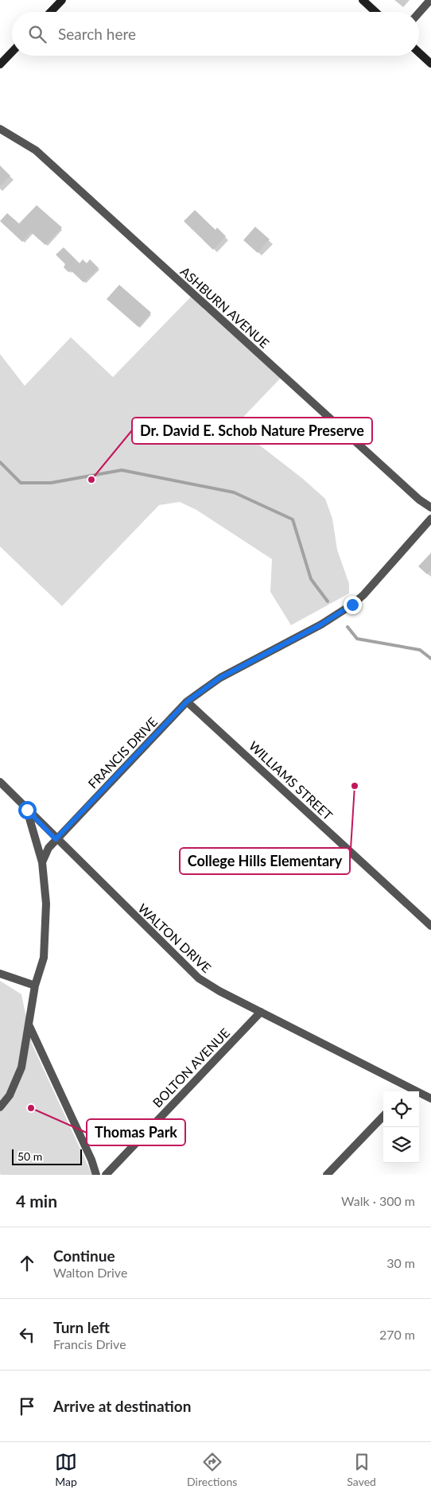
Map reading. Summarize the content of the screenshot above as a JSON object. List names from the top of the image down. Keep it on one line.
{"streets":{"street":["ASHBURN AVENUE","FRANCIS DRIVE","WILLIAMS STREET","WALTON DRIVE","BOLTON AVENUE"]},"crossings":[["FRANCIS DRIVE","WILLIAMS STREET"],["FRANCIS DRIVE","WALTON DRIVE"],["WALTON DRIVE","BOLTON AVENUE"]],"places":["Dr. David E. Schob Nature Preserve","College Hills Elementary","Thomas Park"],"scale_bar":"50 m","page":{"search":"Search here","scale":"50 m","heading":["4 min","Walk · 300 m"],"list":[["Continue","Walton Drive","30 m"],["Turn left","Francis Drive","270 m"],"Arrive at destination"],"nav":["Map","Directions","Saved"]}}
